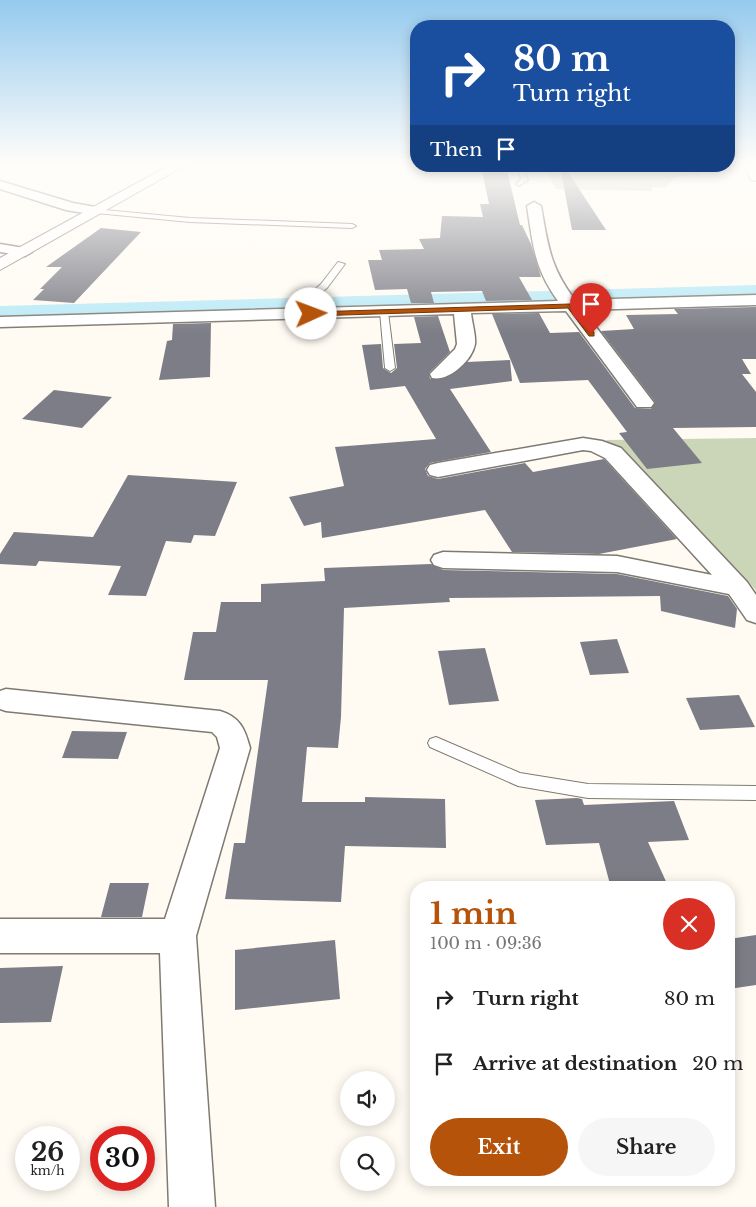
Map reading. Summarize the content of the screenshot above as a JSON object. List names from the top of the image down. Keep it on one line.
{"page":{"turn":["80 m","Turn right"],"then":"Then","heading":["1 min","100 m · 09:36"],"list":[{"name":"Turn right","value":"80 m"},{"name":"Arrive at destination","value":"20 m"}],"buttons":["Exit","Share"],"speed":"26 km/h","limit":"30"}}
